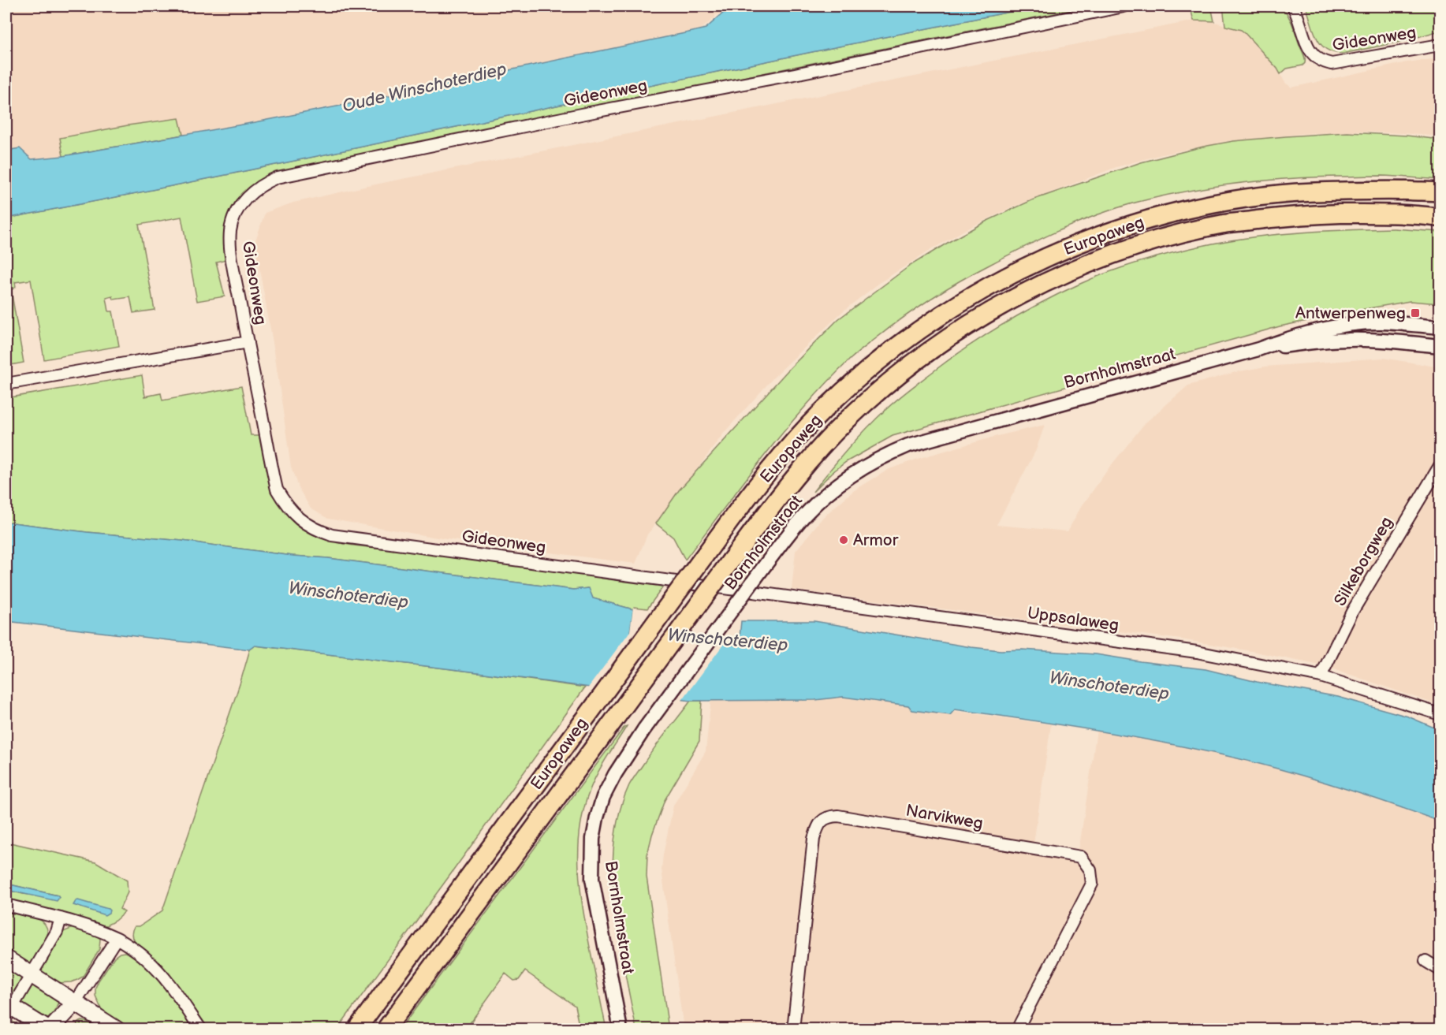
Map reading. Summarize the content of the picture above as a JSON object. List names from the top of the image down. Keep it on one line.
{"streets":{"highway":["Europaweg"],"street":["Gideonweg","Bornholmstraat","Silkeborgweg","Uppsalaweg","Narvikweg"]},"crossings":[["Gideonweg","Uppsalaweg"],["Silkeborgweg","Uppsalaweg"]],"water":["Oude Winschoterdiep","Winschoterdiep"],"places":{"transit":["Antwerpenweg"],"other":["Armor"]}}
